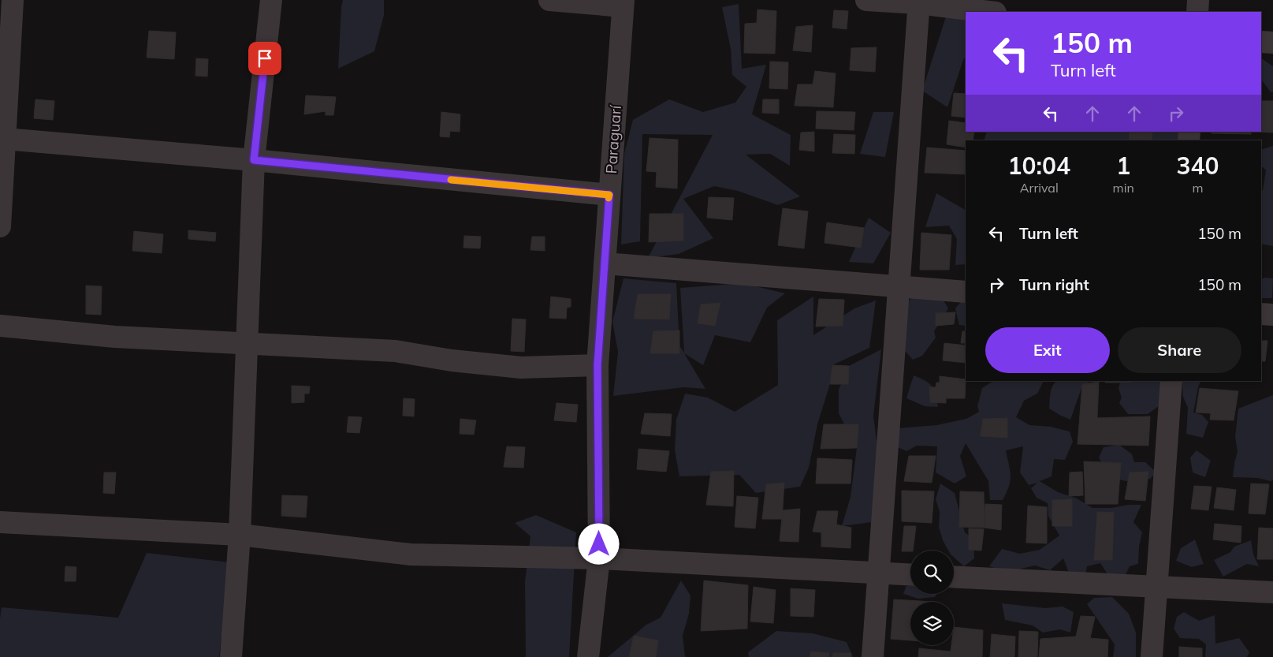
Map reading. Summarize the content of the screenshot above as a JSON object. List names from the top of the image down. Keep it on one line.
{"streets":{"street":["Paraguarí"]},"page":{"turn":["150 m","Turn left"],"eta":["10:04","Arrival","1","min","340","m"],"list":[{"name":"Turn left","value":"150 m"},{"name":"Turn right","value":"150 m"}],"buttons":["Exit","Share"]}}
